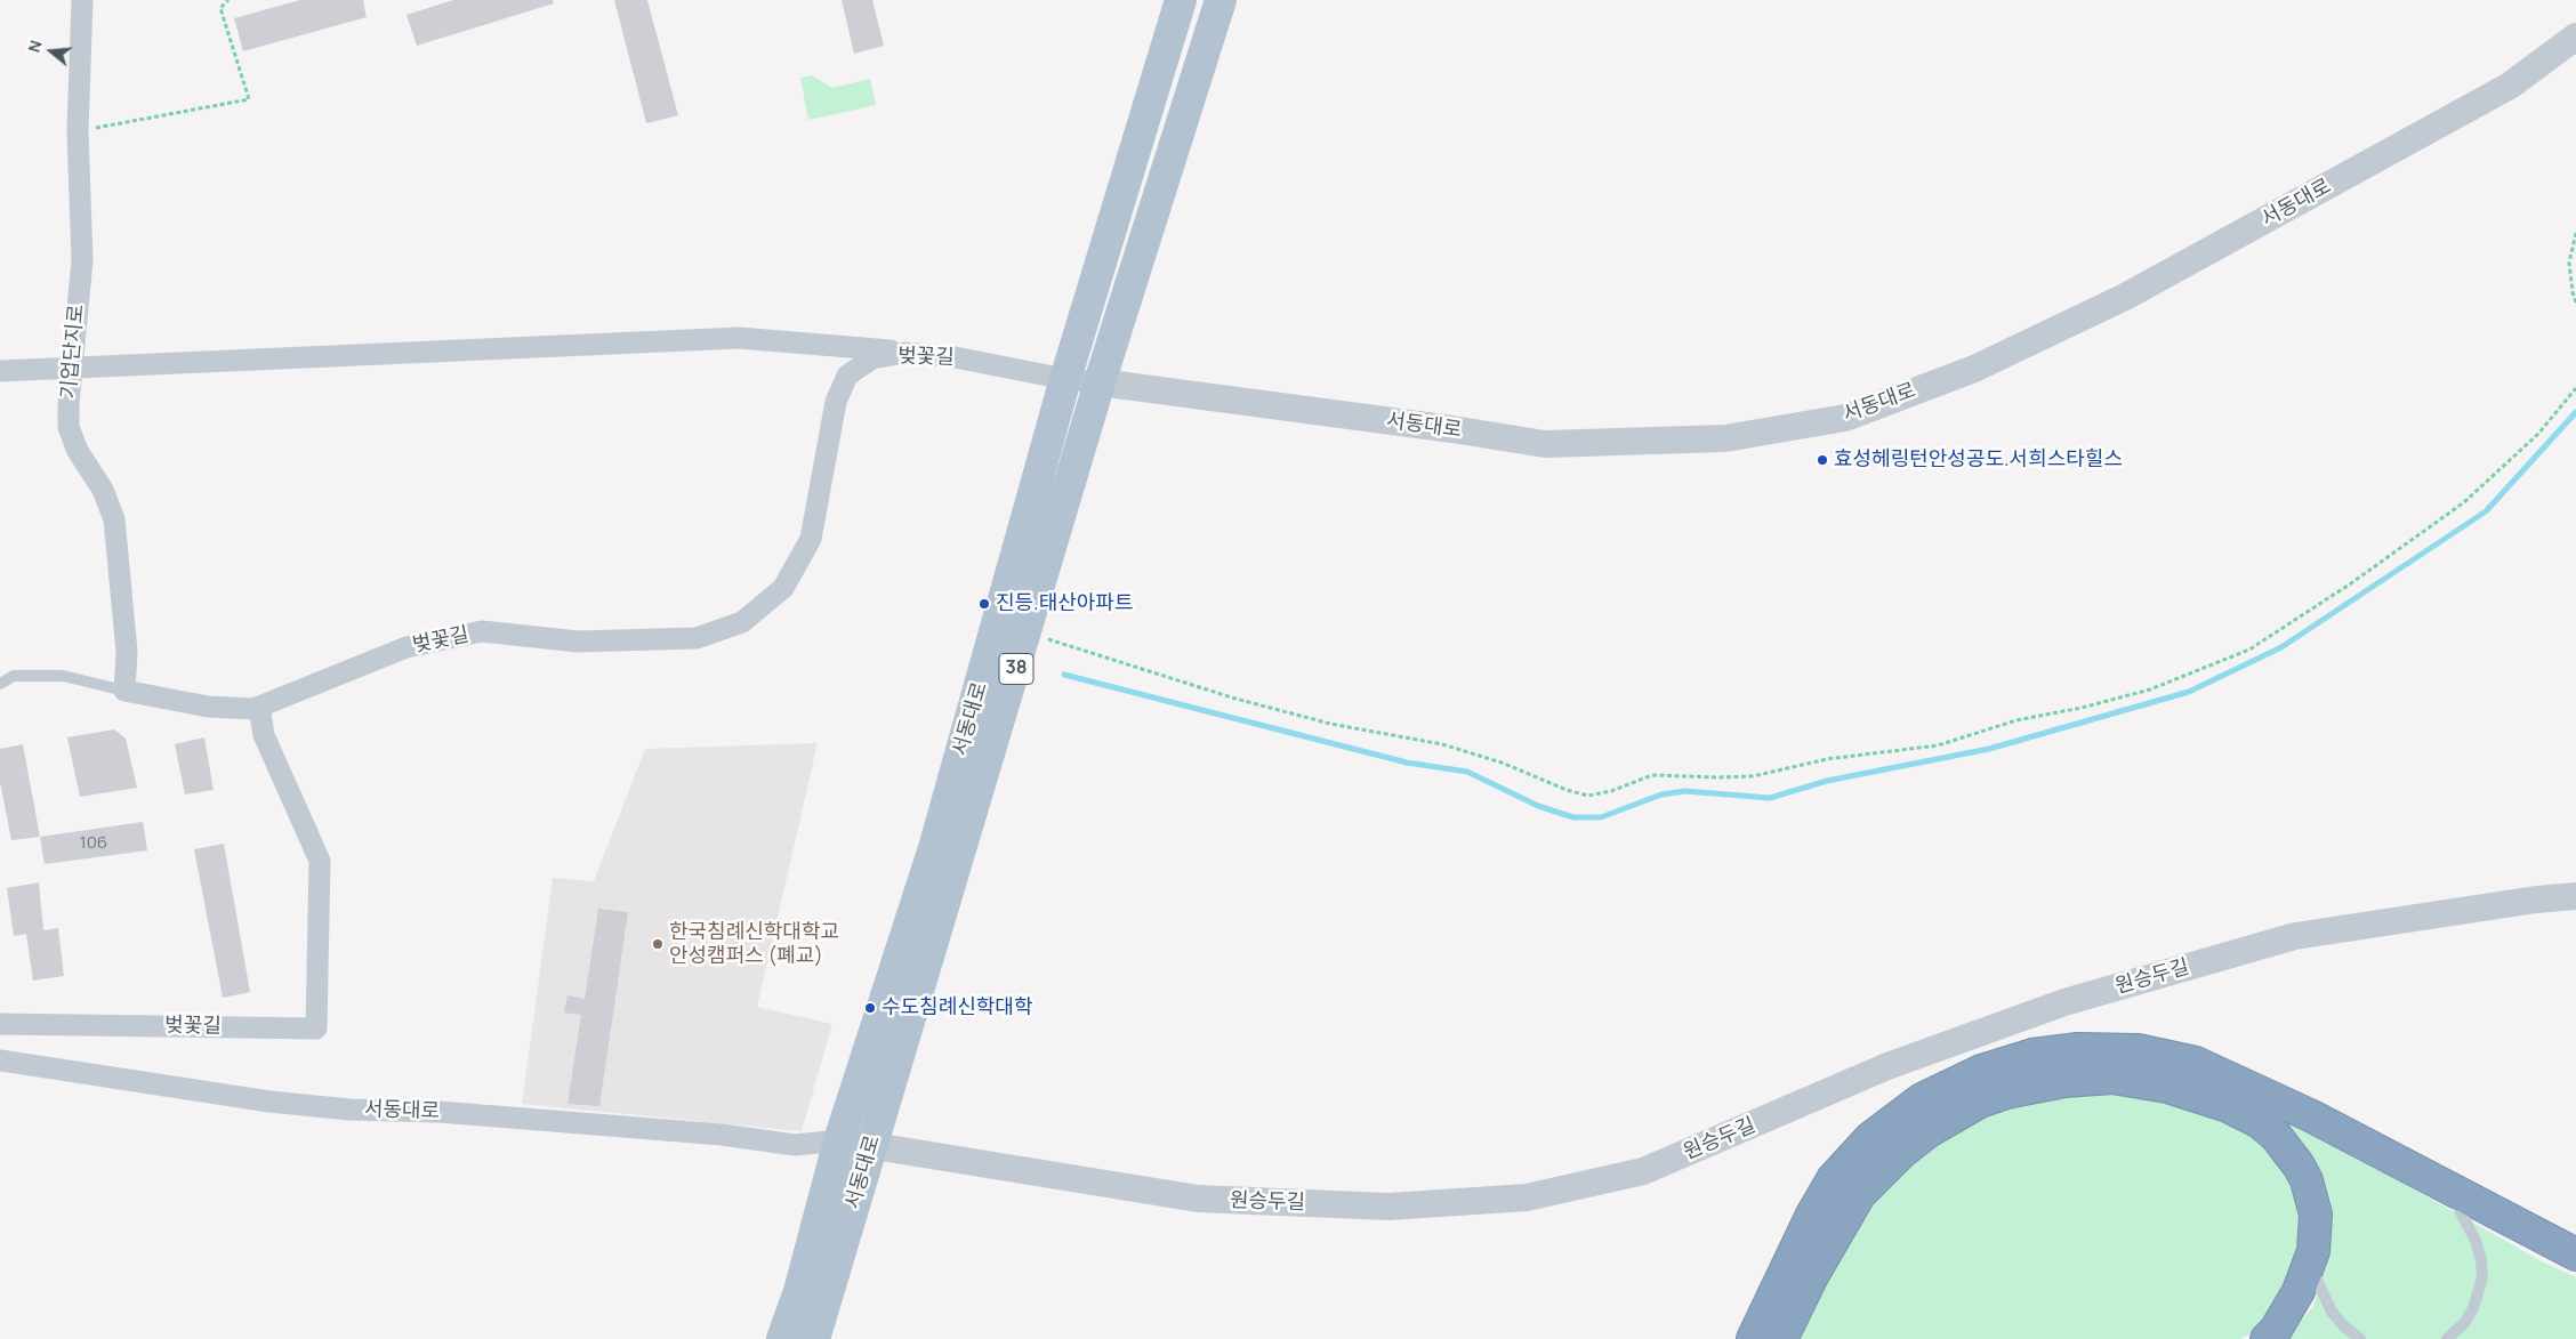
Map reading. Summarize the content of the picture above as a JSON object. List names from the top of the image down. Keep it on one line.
{"streets":{"main road":["서동대로","38"],"street":["기업단지로","벚꽃길","원승두길"]},"crossings":[["서동대로","벚꽃길"],["서동대로","원승두길"]],"places":["효성헤링턴안성공도.서희스타힐스","진등.태산아파트","한국침례신학대학교 안성캠퍼스 (폐교)","수도침례신학대학"],"house_numbers":["106"],"north":"left"}
